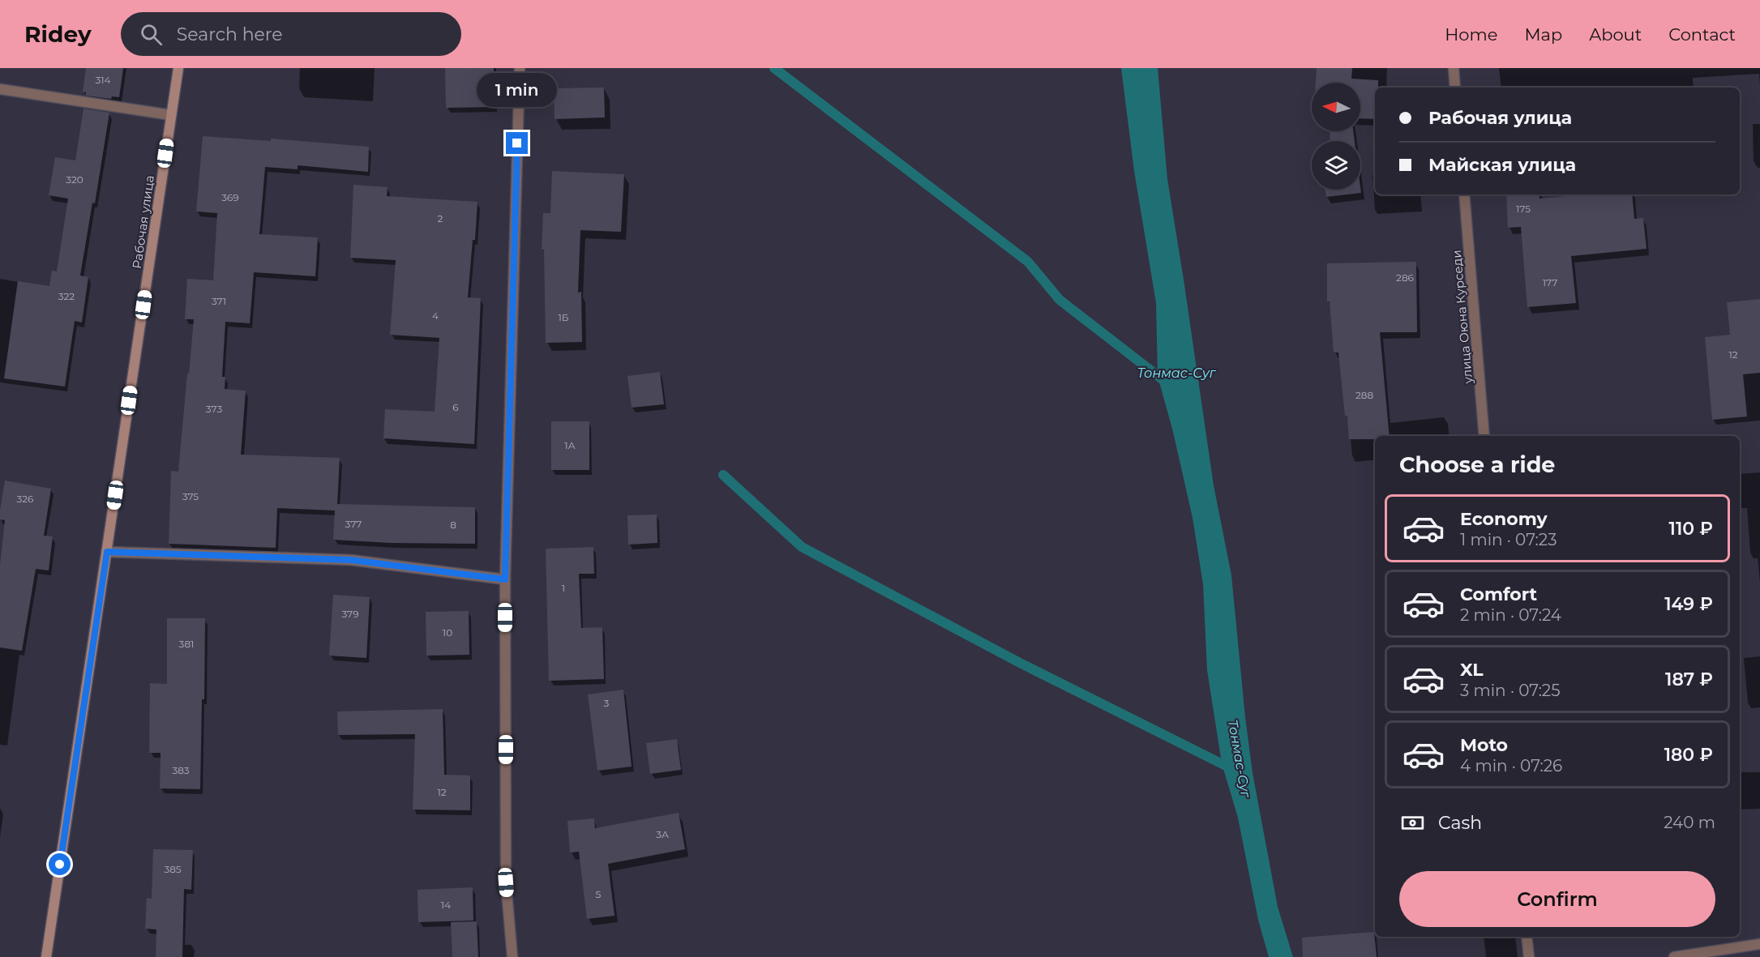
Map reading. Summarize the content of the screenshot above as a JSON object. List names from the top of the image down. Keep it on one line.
{"streets":{"main road":["Рабочая улица"],"street":["улица Оюна Курседи"]},"water":["Тонмас-Суг"],"house_numbers":["314","320","369","175","2","286","177","322","371","4","1Б","12","288","6","373","1А","375","326","377","8","1","379","10","381","3","383","12","3А","385","5","14"],"north":"left","page":{"header":"Ridey","search":"Search here","nav":["Home","Map","About","Contact"],"bubble":"1 min","banner":["Рабочая улица","Майская улица"],"heading":"Choose a ride","list":[{"name":"Economy","note":"1 min · 07:23","value":"110 ₽"},{"name":"Comfort","note":"2 min · 07:24","value":"149 ₽"},{"name":"XL","note":"3 min · 07:25","value":"187 ₽"},{"name":"Moto","note":"4 min · 07:26","value":"180 ₽"}],"pay":["Cash","240 m"],"buttons":"Confirm"}}
